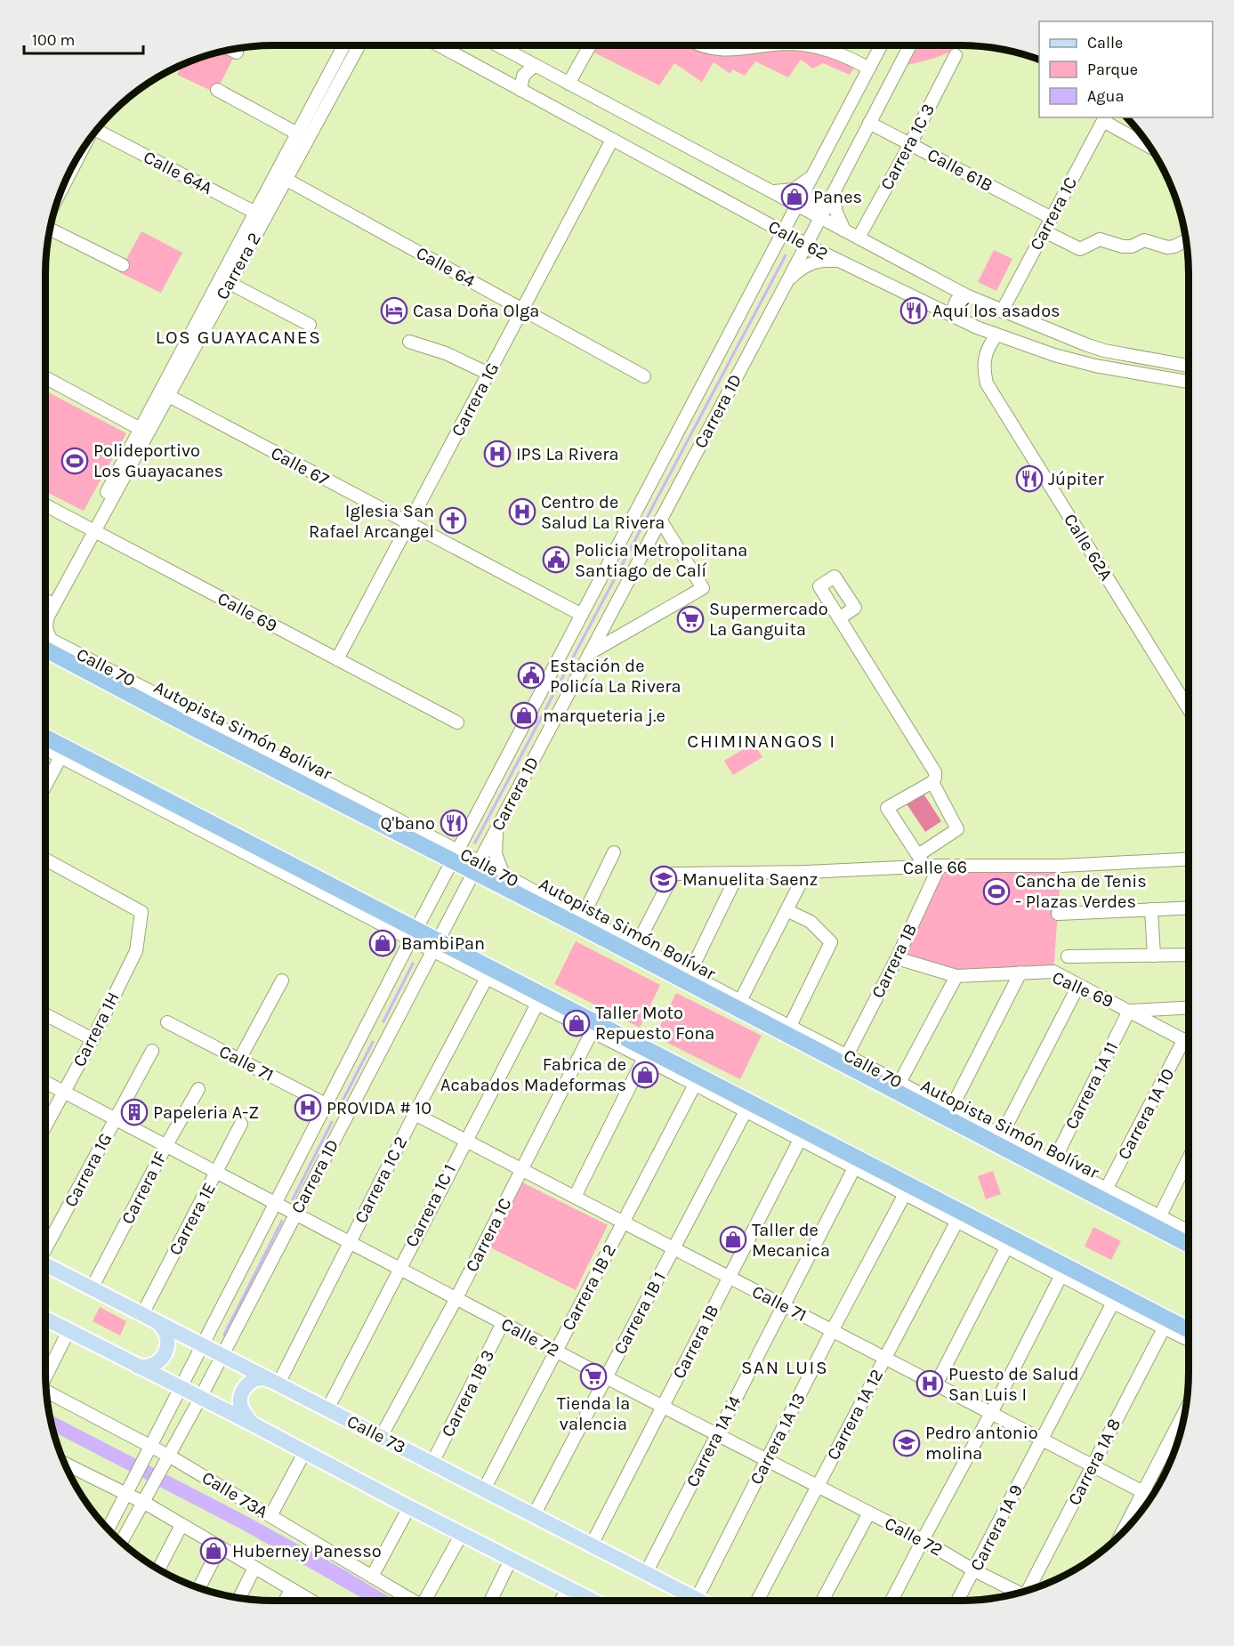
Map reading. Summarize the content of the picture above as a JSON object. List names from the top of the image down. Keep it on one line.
{"streets":{"highway":["Autopista Simón Bolívar"],"main road":["Calle 73"],"street":["Carrera 1C 3","Calle 61B","Calle 64A","Carrera 1C","Calle 62","Carrera 2","Calle 64","Carrera 1G","Carrera 1D","Calle 67","Calle 62A","Calle 69","Calle 70","Calle 66","Carrera 1B","Carrera 1H","Calle 71","Carrera 1A 11","Carrera 1A 10","Carrera 1C 2","Carrera 1F","Carrera 1C 1","Carrera 1E","Carrera 1B 2","Carrera 1B 1","Calle 72","Carrera 1B 3","Carrera 1A 12","Carrera 1A 13","Carrera 1A 14","Carrera 1A 8","Calle 73A","Carrera 1A 9"]},"crossings":[["Carrera 1C 3","Calle 61B"],["Carrera 1C 3","Calle 62"],["Calle 61B","Carrera 1C"],["Calle 61B","Carrera 1D"],["Calle 64A","Carrera 2"],["Carrera 1C","Calle 62"],["Carrera 1C","Calle 71"],["Carrera 1C","Calle 72"],["Carrera 1C","Calle 73"],["Calle 62","Carrera 1G"],["Calle 62","Carrera 1D"],["Calle 62","Calle 62A"],["Carrera 2","Calle 64"],["Carrera 2","Calle 67"],["Carrera 2","Calle 69"],["Calle 64","Carrera 1G"],["Carrera 1G","Calle 67"],["Carrera 1G","Calle 69"],["Carrera 1G","Calle 72"],["Carrera 1D","Calle 67"],["Carrera 1D","Calle 70"],["Carrera 1D","Autopista Simón Bolívar"],["Carrera 1D","Calle 71"],["Carrera 1D","Calle 72"],["Carrera 1D","Calle 73"],["Carrera 1D","Calle 73A"],["Calle 69","Carrera 1B"],["Calle 69","Carrera 1A 11"],["Calle 69","Carrera 1A 10"],["Calle 70","Autopista Simón Bolívar"],["Calle 70","Calle 66"],["Calle 70","Carrera 1B"],["Calle 70","Carrera 1A 11"],["Calle 70","Carrera 1A 10"],["Autopista Simón Bolívar","Calle 66"],["Autopista Simón Bolívar","Carrera 1A 11"],["Calle 66","Carrera 1B"],["Carrera 1B","Calle 71"],["Carrera 1B","Calle 72"],["Carrera 1B","Calle 73"],["Carrera 1H","Calle 72"],["Calle 71","Carrera 1C 2"],["Calle 71","Carrera 1C 1"],["Calle 71","Carrera 1B 2"],["Calle 71","Carrera 1B 1"],["Calle 71","Carrera 1A 12"],["Calle 71","Carrera 1A 13"],["Calle 71","Carrera 1A 14"],["Calle 71","Carrera 1A 8"],["Calle 71","Carrera 1A 9"],["Carrera 1C 2","Calle 72"],["Carrera 1C 2","Calle 73"],["Carrera 1F","Calle 72"],["Carrera 1F","Calle 73"],["Carrera 1C 1","Calle 72"],["Carrera 1C 1","Calle 73"],["Carrera 1E","Calle 72"],["Carrera 1E","Calle 73"],["Carrera 1B 2","Calle 72"],["Carrera 1B 2","Calle 73"],["Carrera 1B 1","Calle 72"],["Carrera 1B 1","Calle 73"],["Calle 72","Carrera 1B 3"],["Calle 72","Carrera 1A 12"],["Calle 72","Carrera 1A 13"],["Calle 72","Carrera 1A 14"],["Calle 72","Carrera 1A 9"],["Carrera 1B 3","Calle 73"],["Calle 73","Carrera 1A 13"],["Calle 73","Carrera 1A 14"]],"districts":["LOS GUAYACANES","CHIMINANGOS I","SAN LUIS"],"places":{"shop":["Panes","marqueteria j.e","BambiPan","Taller Moto Repuesto Fona","Fabrica de Acabados Madeformas","Taller de Mecanica","Huberney Panesso"],"hotel":["Casa Doña Olga"],"restaurant":["Aquí los asados","Júpiter","Q'bano"],"hospital":["IPS La Rivera","Centro de Salud La Rivera","PROVIDA # 10","Puesto de Salud San Luis I"],"sports":["Polideportivo Los Guayacanes","Cancha de Tenis - Plazas Verdes"],"church":["Iglesia San Rafael Arcangel"],"public building":["Policia Metropolitana Santiago de Calí","Estación de Policía La Rivera"],"supermarket":["Supermercado La Ganguita","Tienda la valencia"],"school or university":["Manuelita Saenz","Pedro antonio molina"],"building":["Papeleria A-Z"]},"legend":["Calle","Parque","Agua"],"scale_bar":"100 m"}
